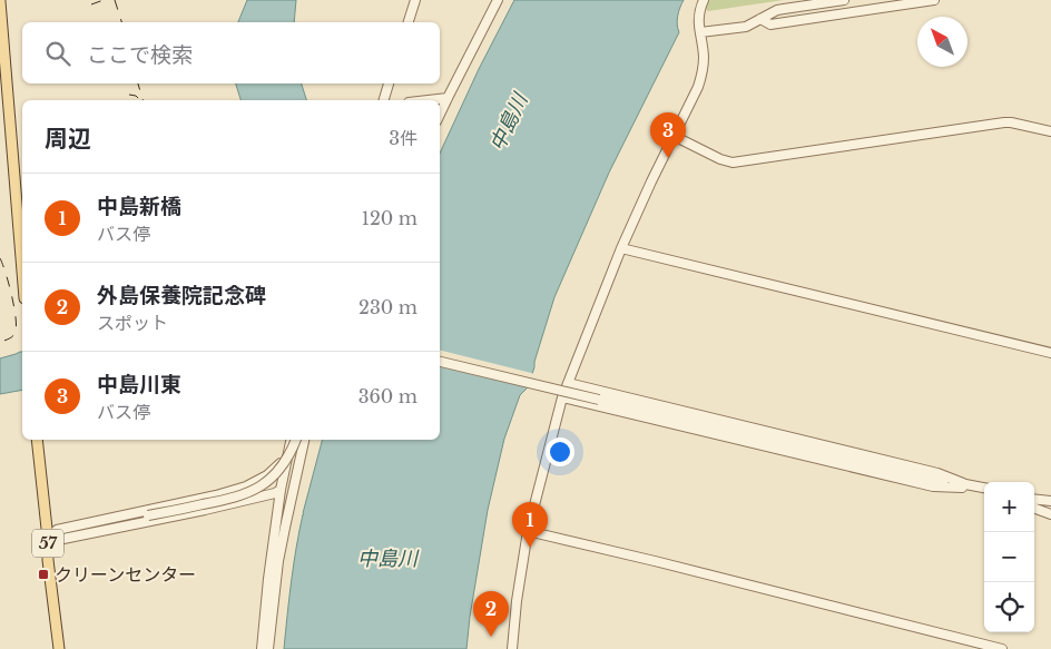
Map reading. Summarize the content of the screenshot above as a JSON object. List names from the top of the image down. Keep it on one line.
{"streets":{"main road":["57"]},"water":["中島川"],"places":{"transit":["クリーンセンター"]},"north":"top left","page":{"search":"ここで検索","heading":["周辺","3件"],"pins":["3","1","2"],"list":[{"mark":"1","name":"中島新橋","note":"バス停","value":"120 m"},{"mark":"2","name":"外島保養院記念碑","note":"スポット","value":"230 m"},{"mark":"3","name":"中島川東","note":"バス停","value":"360 m"}],"map_buttons":["+","−"]}}
